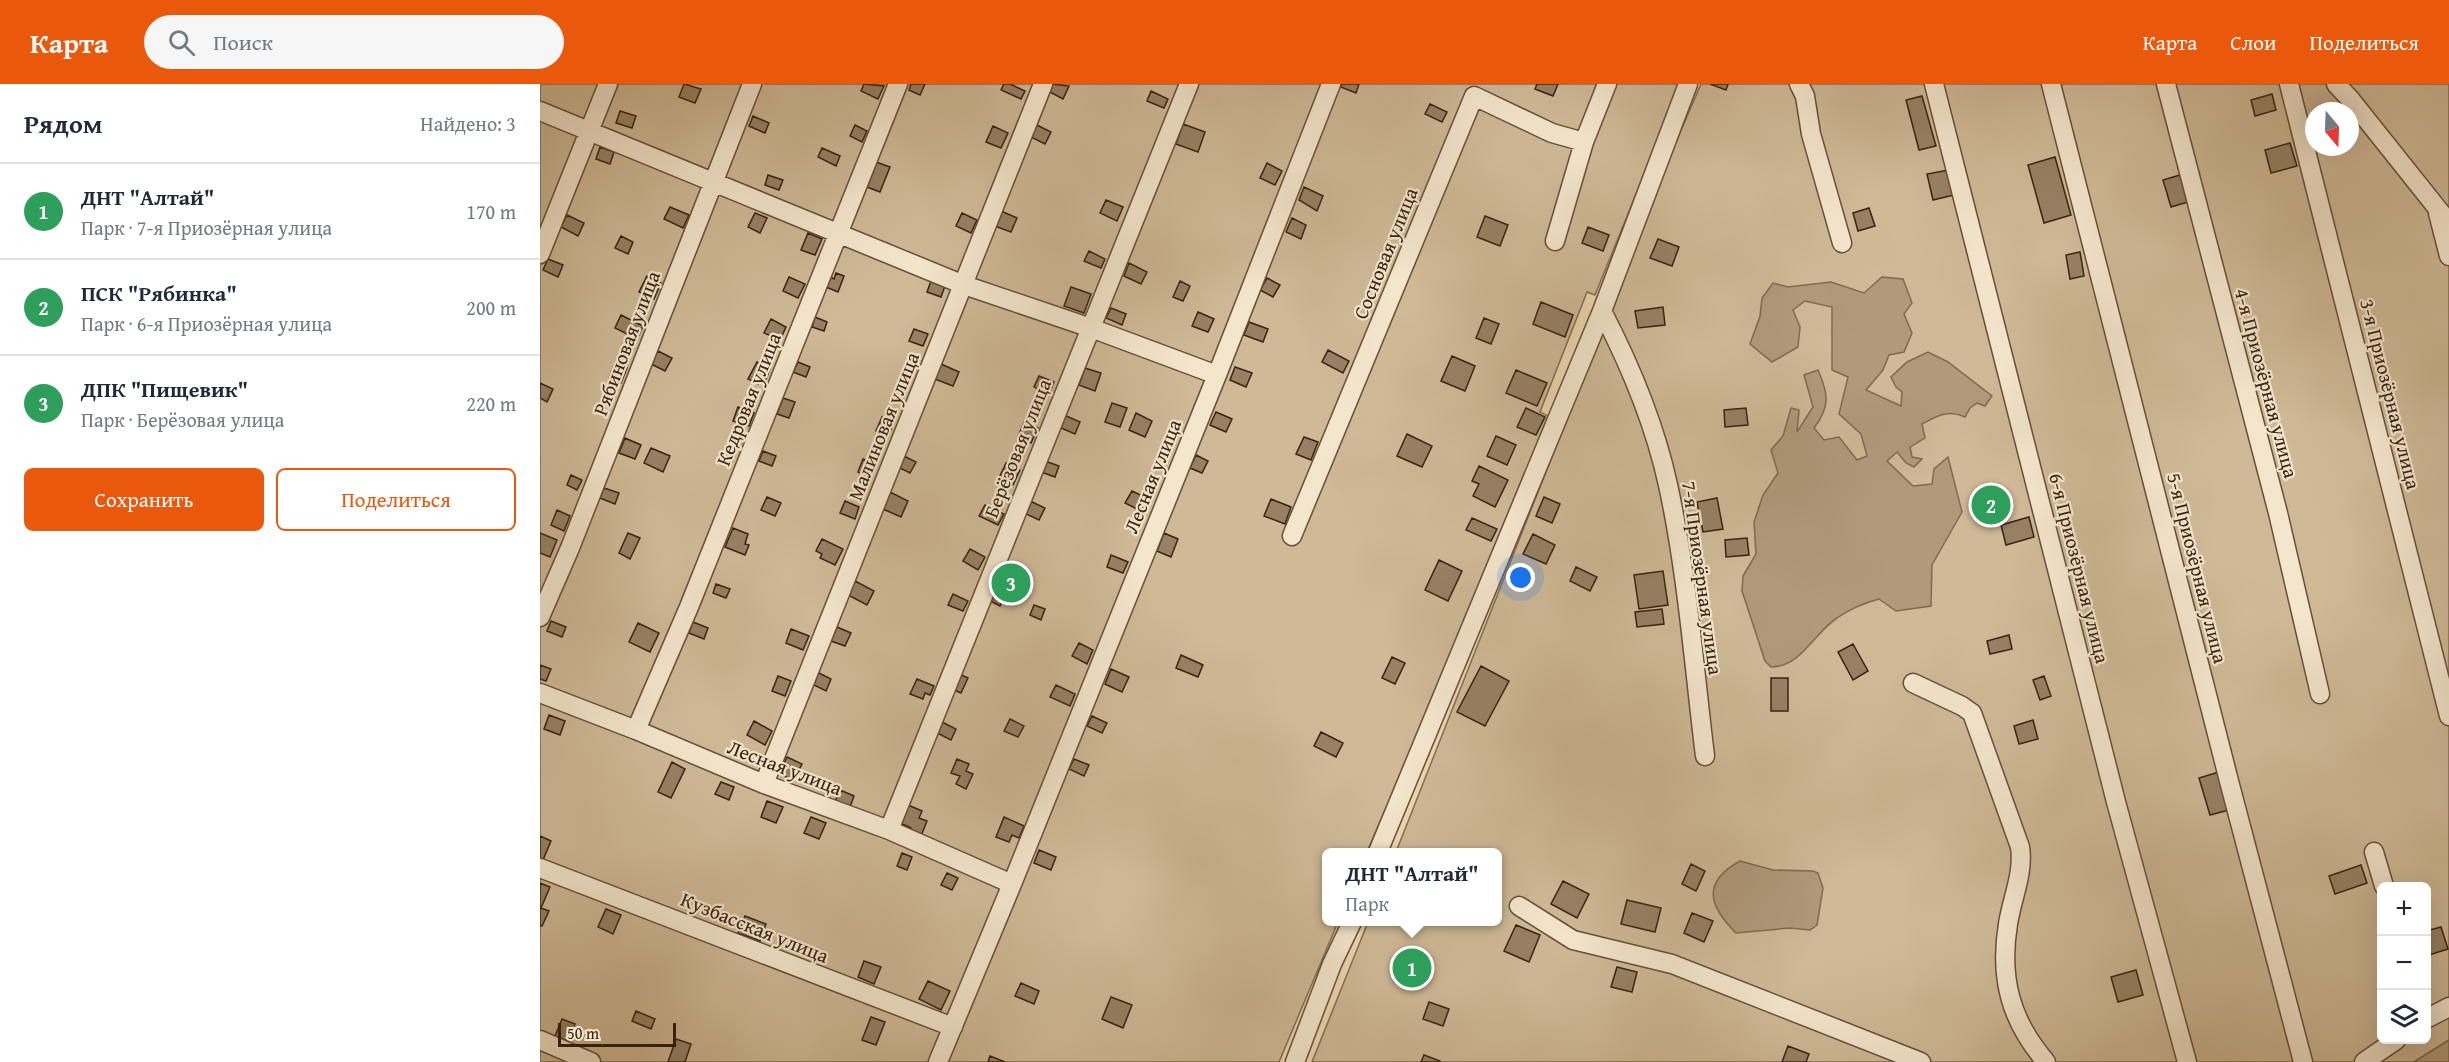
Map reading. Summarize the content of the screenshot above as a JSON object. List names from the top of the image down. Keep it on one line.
{"streets":{"street":["Сосновая улица","Рябиновая улица","4-я Приозёрная улица","3-я Приозёрная улица","Кедровая улица","Малиновая улица","Берёзовая улица","Лесная улица","6-я Приозёрная улица","5-я Приозёрная улица","7-я Приозёрная улица","Кузбасская улица"]},"crossings":[["Кедровая улица","Лесная улица"],["Малиновая улица","Лесная улица"],["Берёзовая улица","Лесная улица"],["Лесная улица","Кузбасская улица"]],"scale_bar":"50 m","north":"bottom","page":{"header":"Карта","search":"Поиск","nav":["Карта","Слои","Поделиться"],"heading":["Рядом","Найдено: 3"],"list":[{"mark":"1","name":"ДНТ \"Алтай\"","note":"Парк · 7-я Приозёрная улица","value":"170 m"},{"mark":"2","name":"ПСК \"Рябинка\"","note":"Парк · 6-я Приозёрная улица","value":"200 m"},{"mark":"3","name":"ДПК \"Пищевик\"","note":"Парк · Берёзовая улица","value":"220 m"}],"buttons":["Сохранить","Поделиться"],"pins":["2","3","1"],"popup":["ДНТ \"Алтай\"","Парк"],"map_buttons":["+","−"],"scale":"50 m"}}
